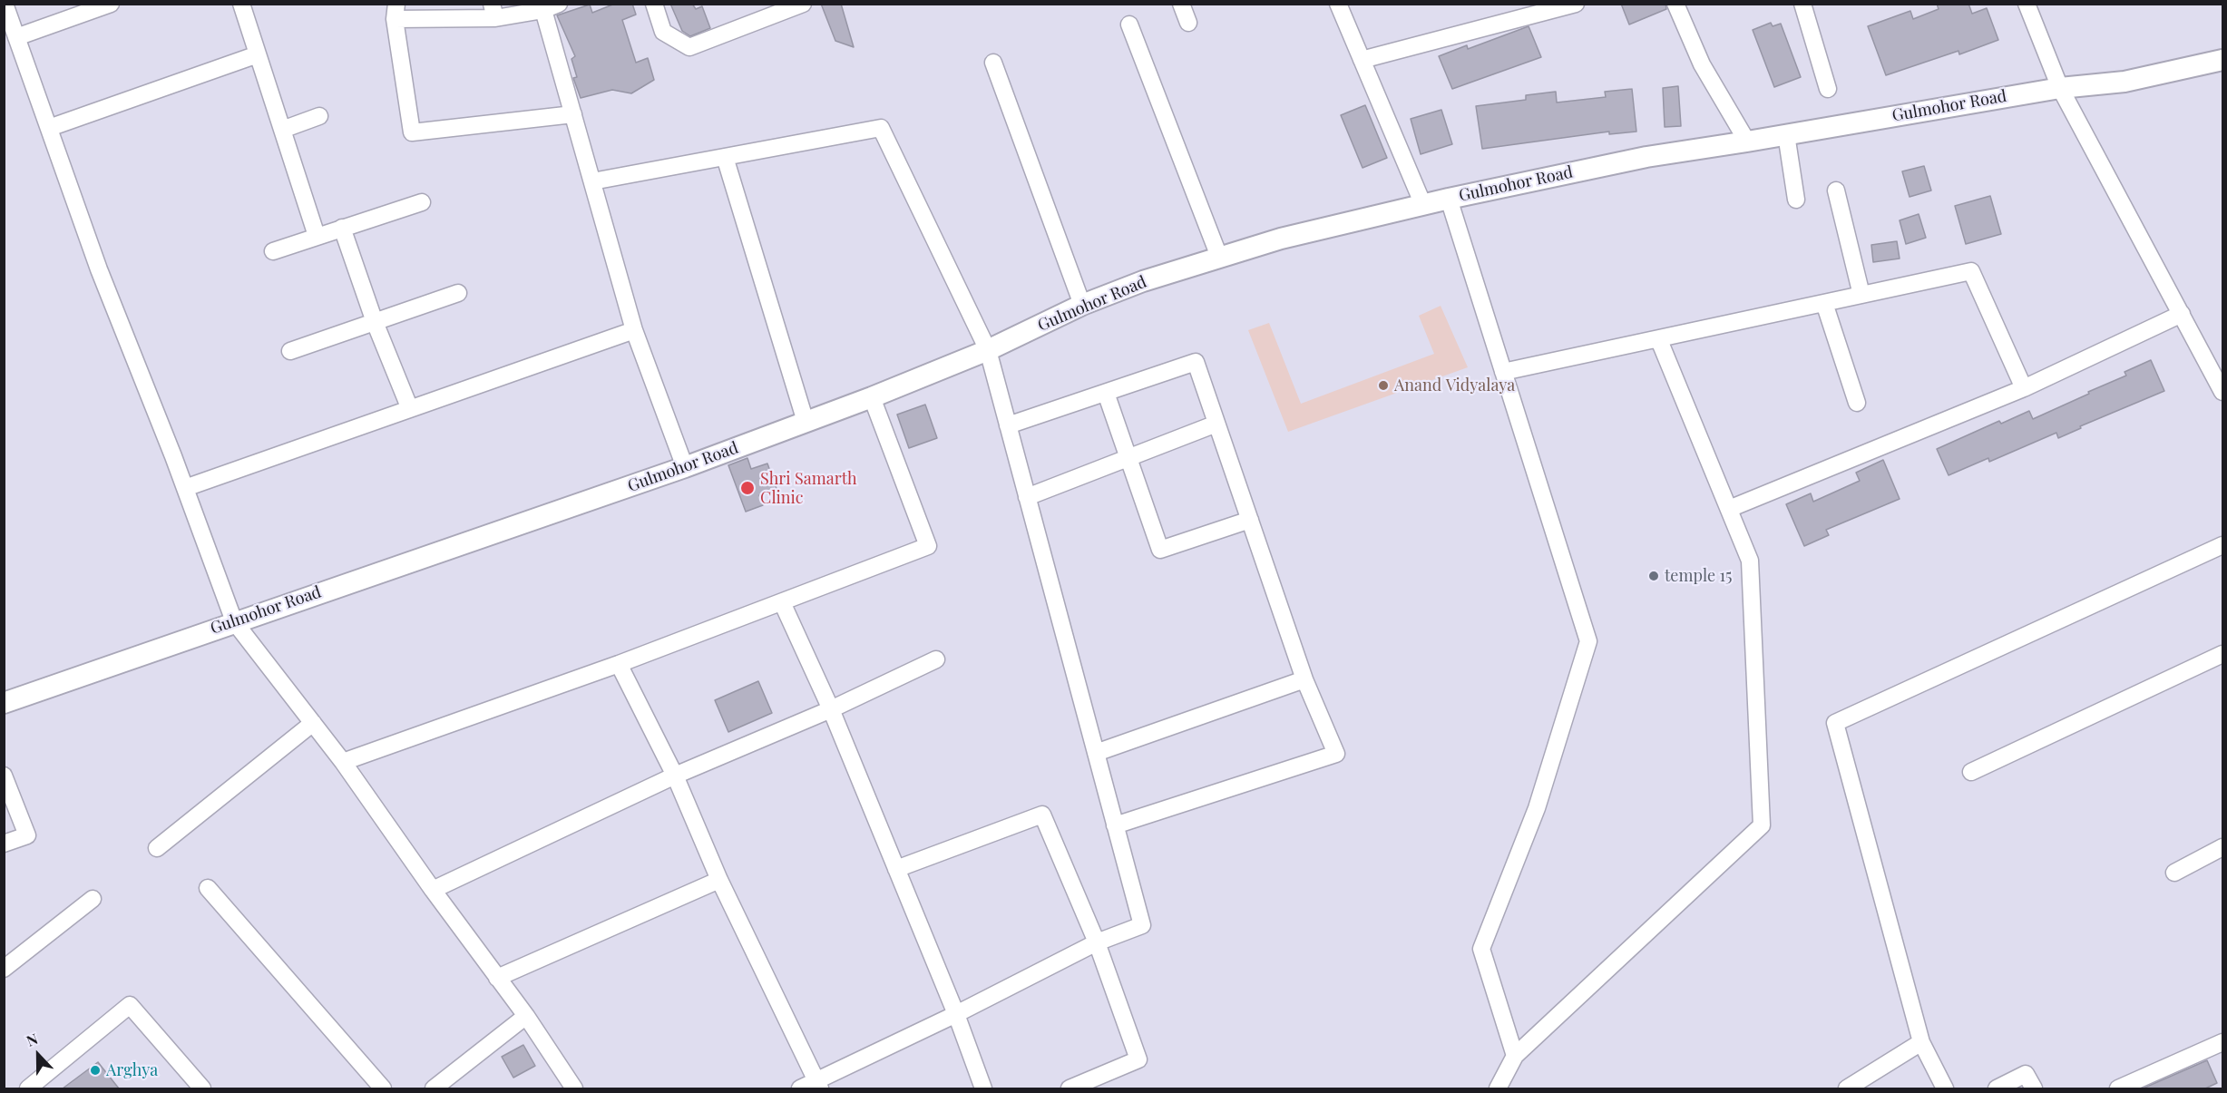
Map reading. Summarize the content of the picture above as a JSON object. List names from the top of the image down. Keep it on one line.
{"streets":{"street":["Gulmohor Road"]},"places":["Anand Vidyalaya","Shri Samarth Clinic","temple 15","Arghya"],"north":"top"}
